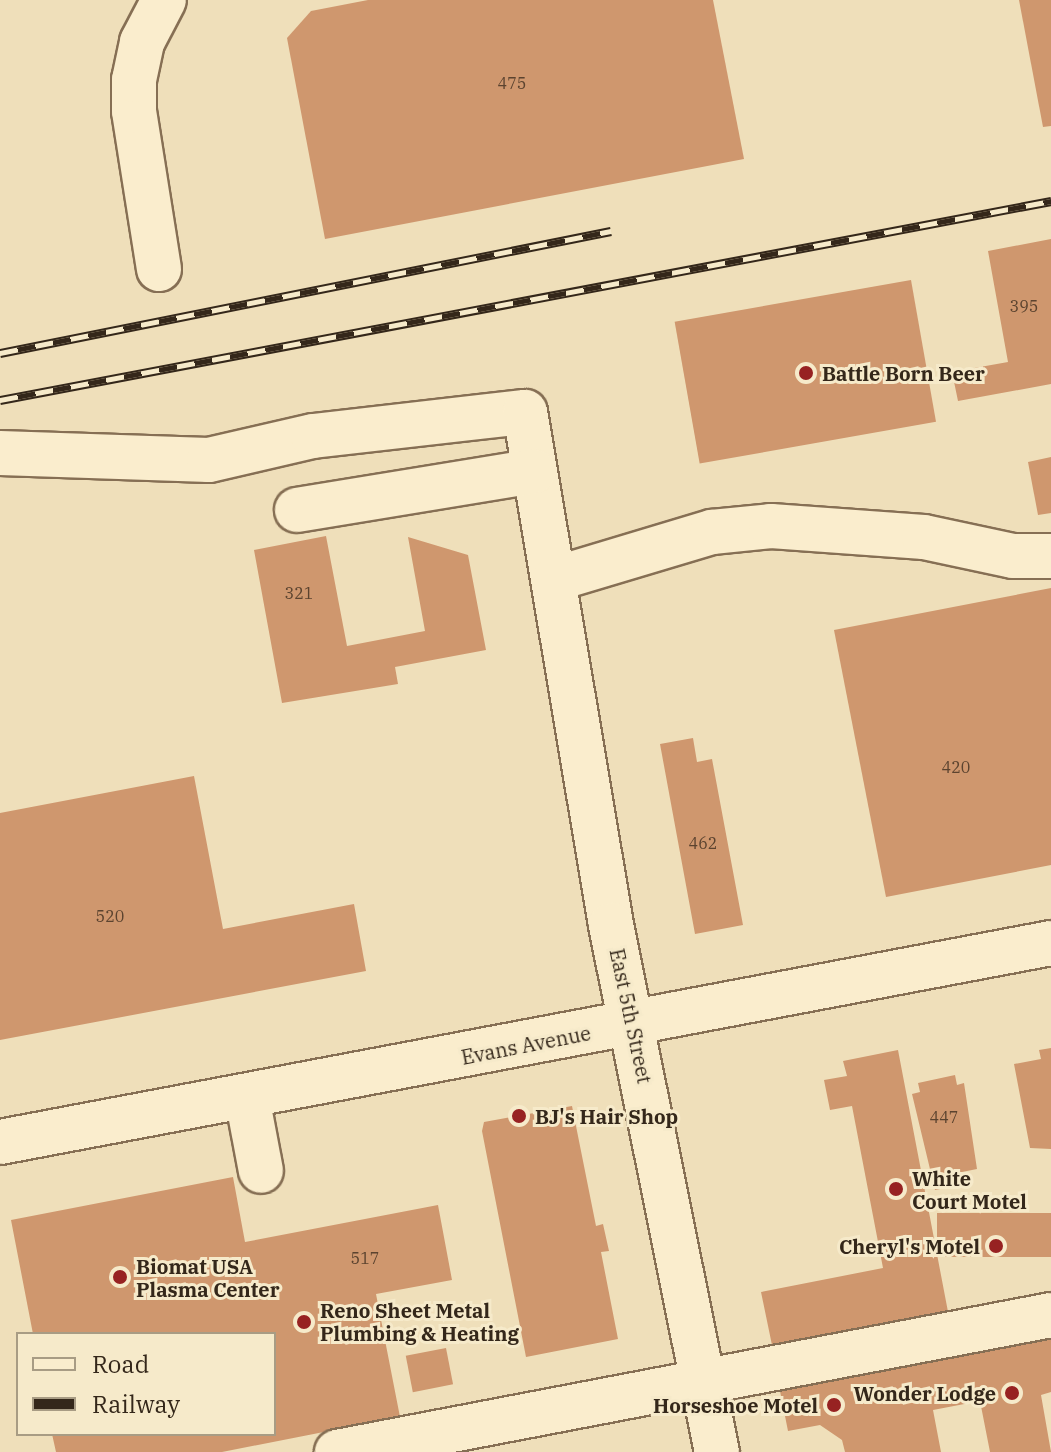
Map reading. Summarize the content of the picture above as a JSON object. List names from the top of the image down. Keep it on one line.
{"streets":{"street":["East 5th Street","Evans Avenue"]},"crossings":[["East 5th Street","Evans Avenue"]],"places":["Battle Born Beer","BJ's Hair Shop","White Court Motel","Cheryl's Motel","Biomat USA Plasma Center","Reno Sheet Metal Plumbing & Heating","Wonder Lodge","Horseshoe Motel"],"house_numbers":["475","395","321","420","462","520","447","517"],"legend":["Road","Railway"]}
